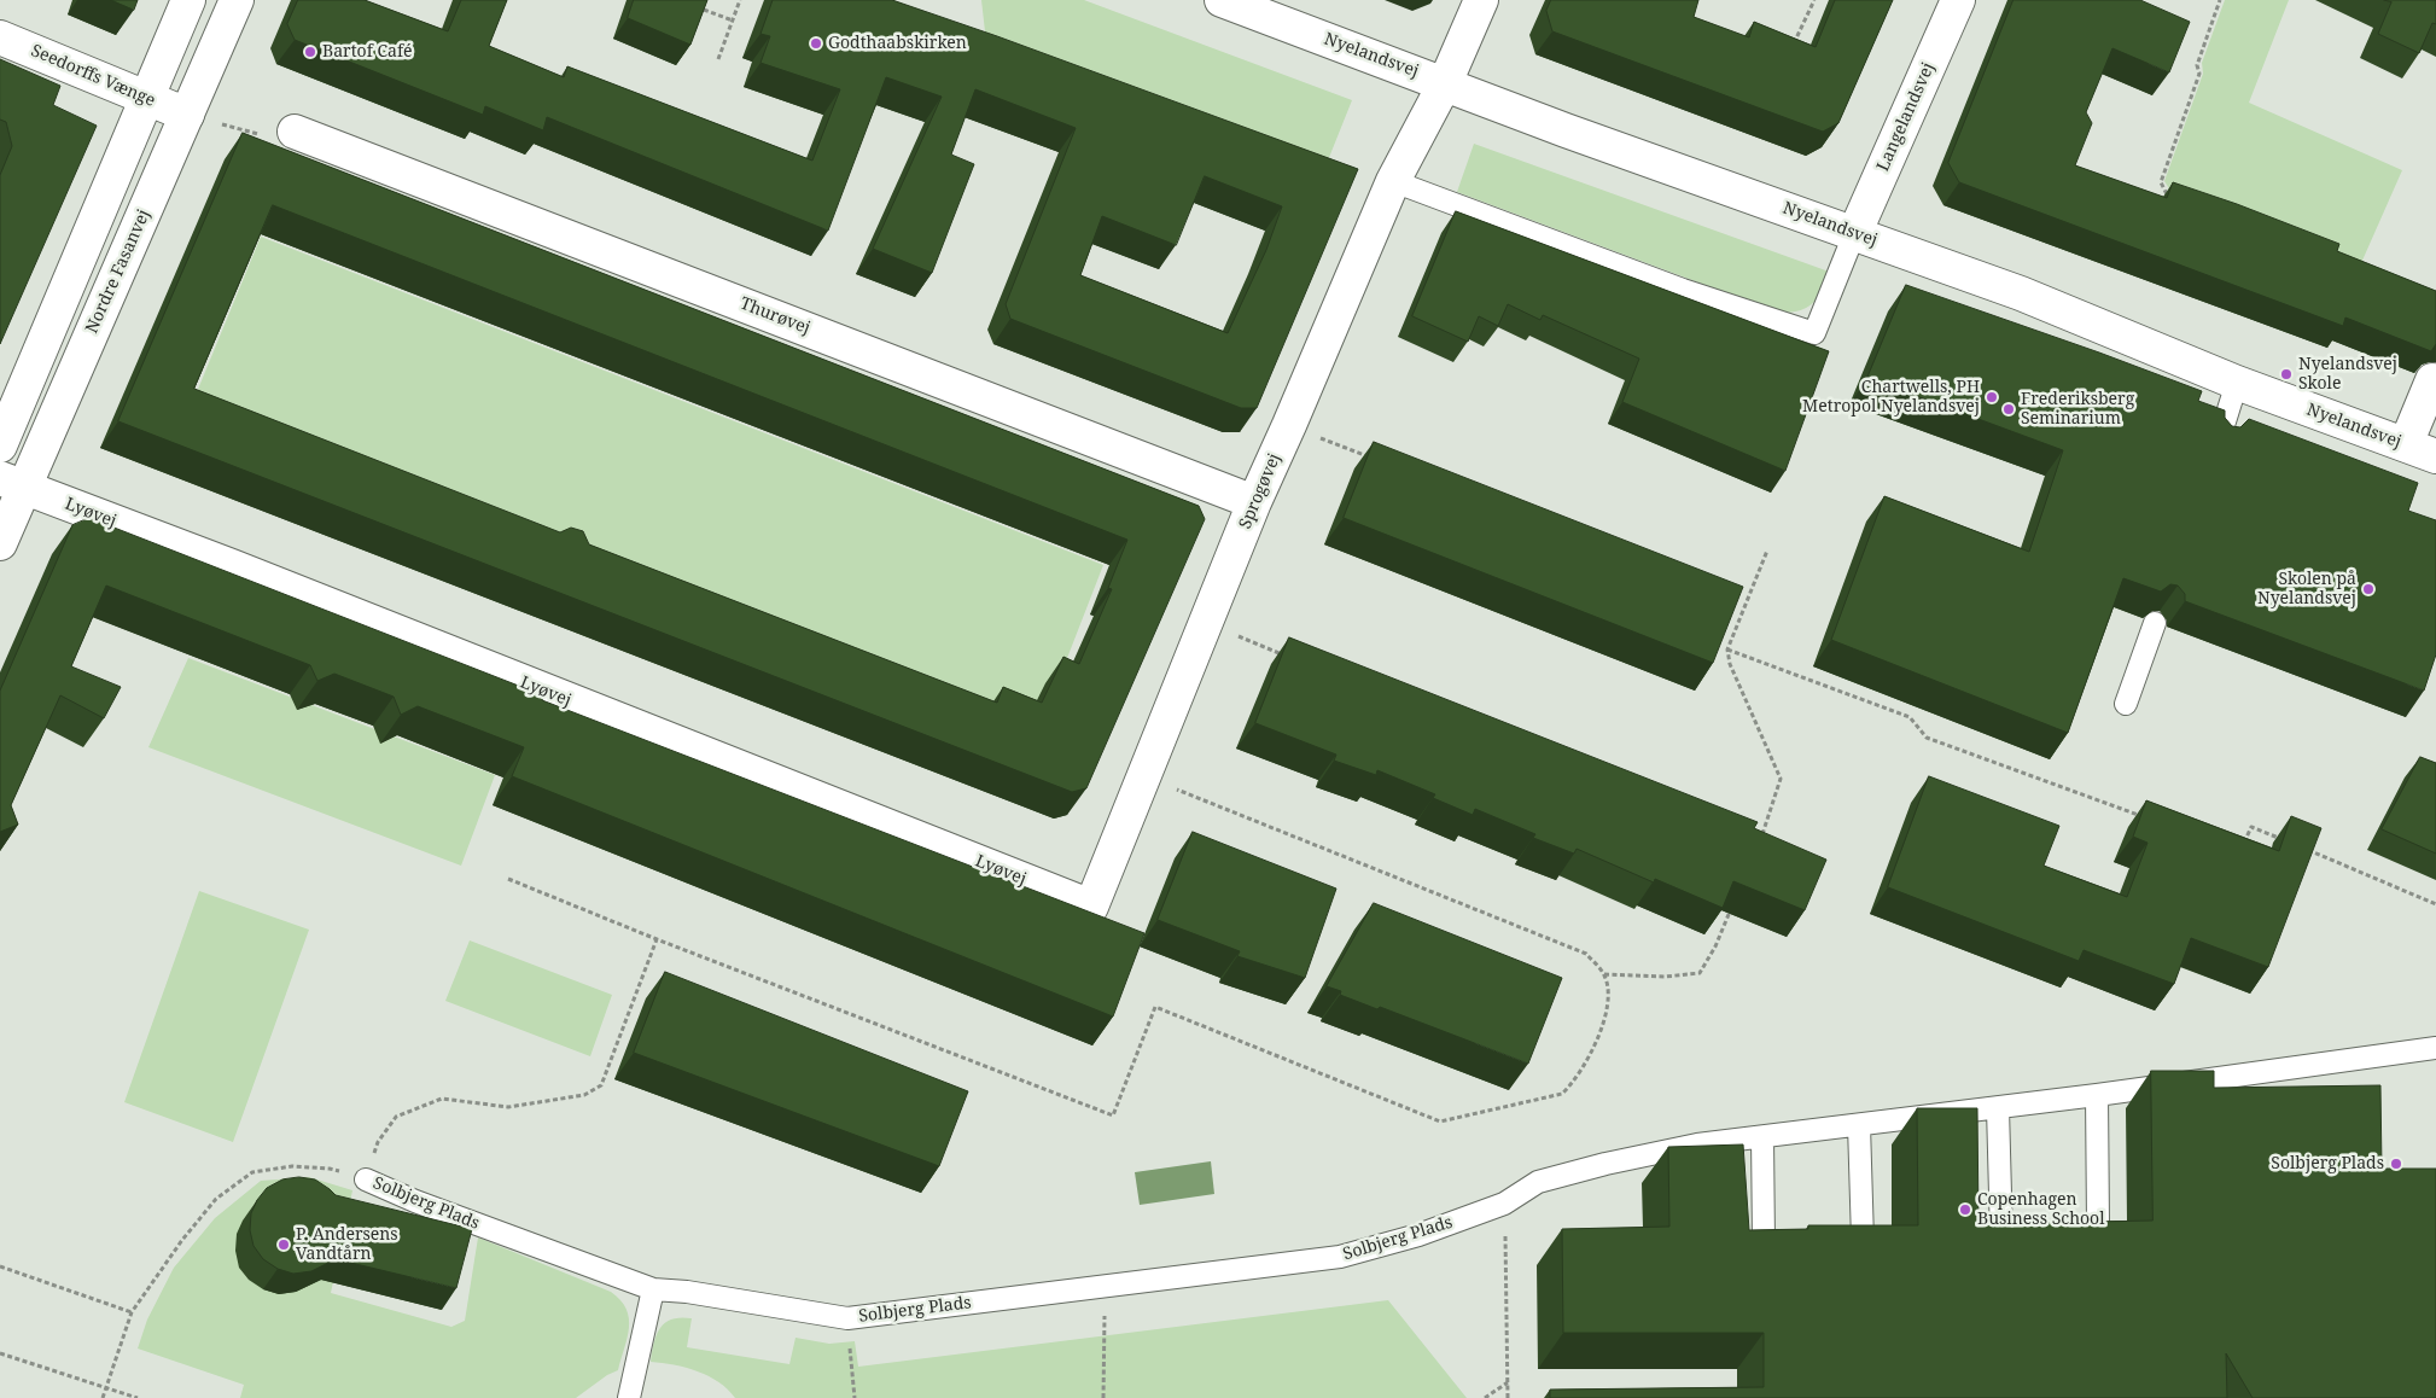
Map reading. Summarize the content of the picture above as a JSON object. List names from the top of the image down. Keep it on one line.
{"streets":{"street":["Nyelandsvej","Seedorffs Vænge","Langelandsvej","Nordre Fasanvej","Thurøvej","Sprogøvej","Lyøvej"],"lane":["Solbjerg Plads"]},"crossings":[["Nyelandsvej","Langelandsvej"],["Nyelandsvej","Sprogøvej"],["Seedorffs Vænge","Nordre Fasanvej"],["Nordre Fasanvej","Lyøvej"],["Thurøvej","Sprogøvej"],["Sprogøvej","Lyøvej"]],"places":["Godthaabskirken","Bartof Café","Nyelandsvej Skole","Chartwells, PH Metropol Nyelandsvej","Frederiksberg Seminarium","Skolen på Nyelandsvej","Solbjerg Plads","Copenhagen Business School","P. Andersens Vandtårn"]}
